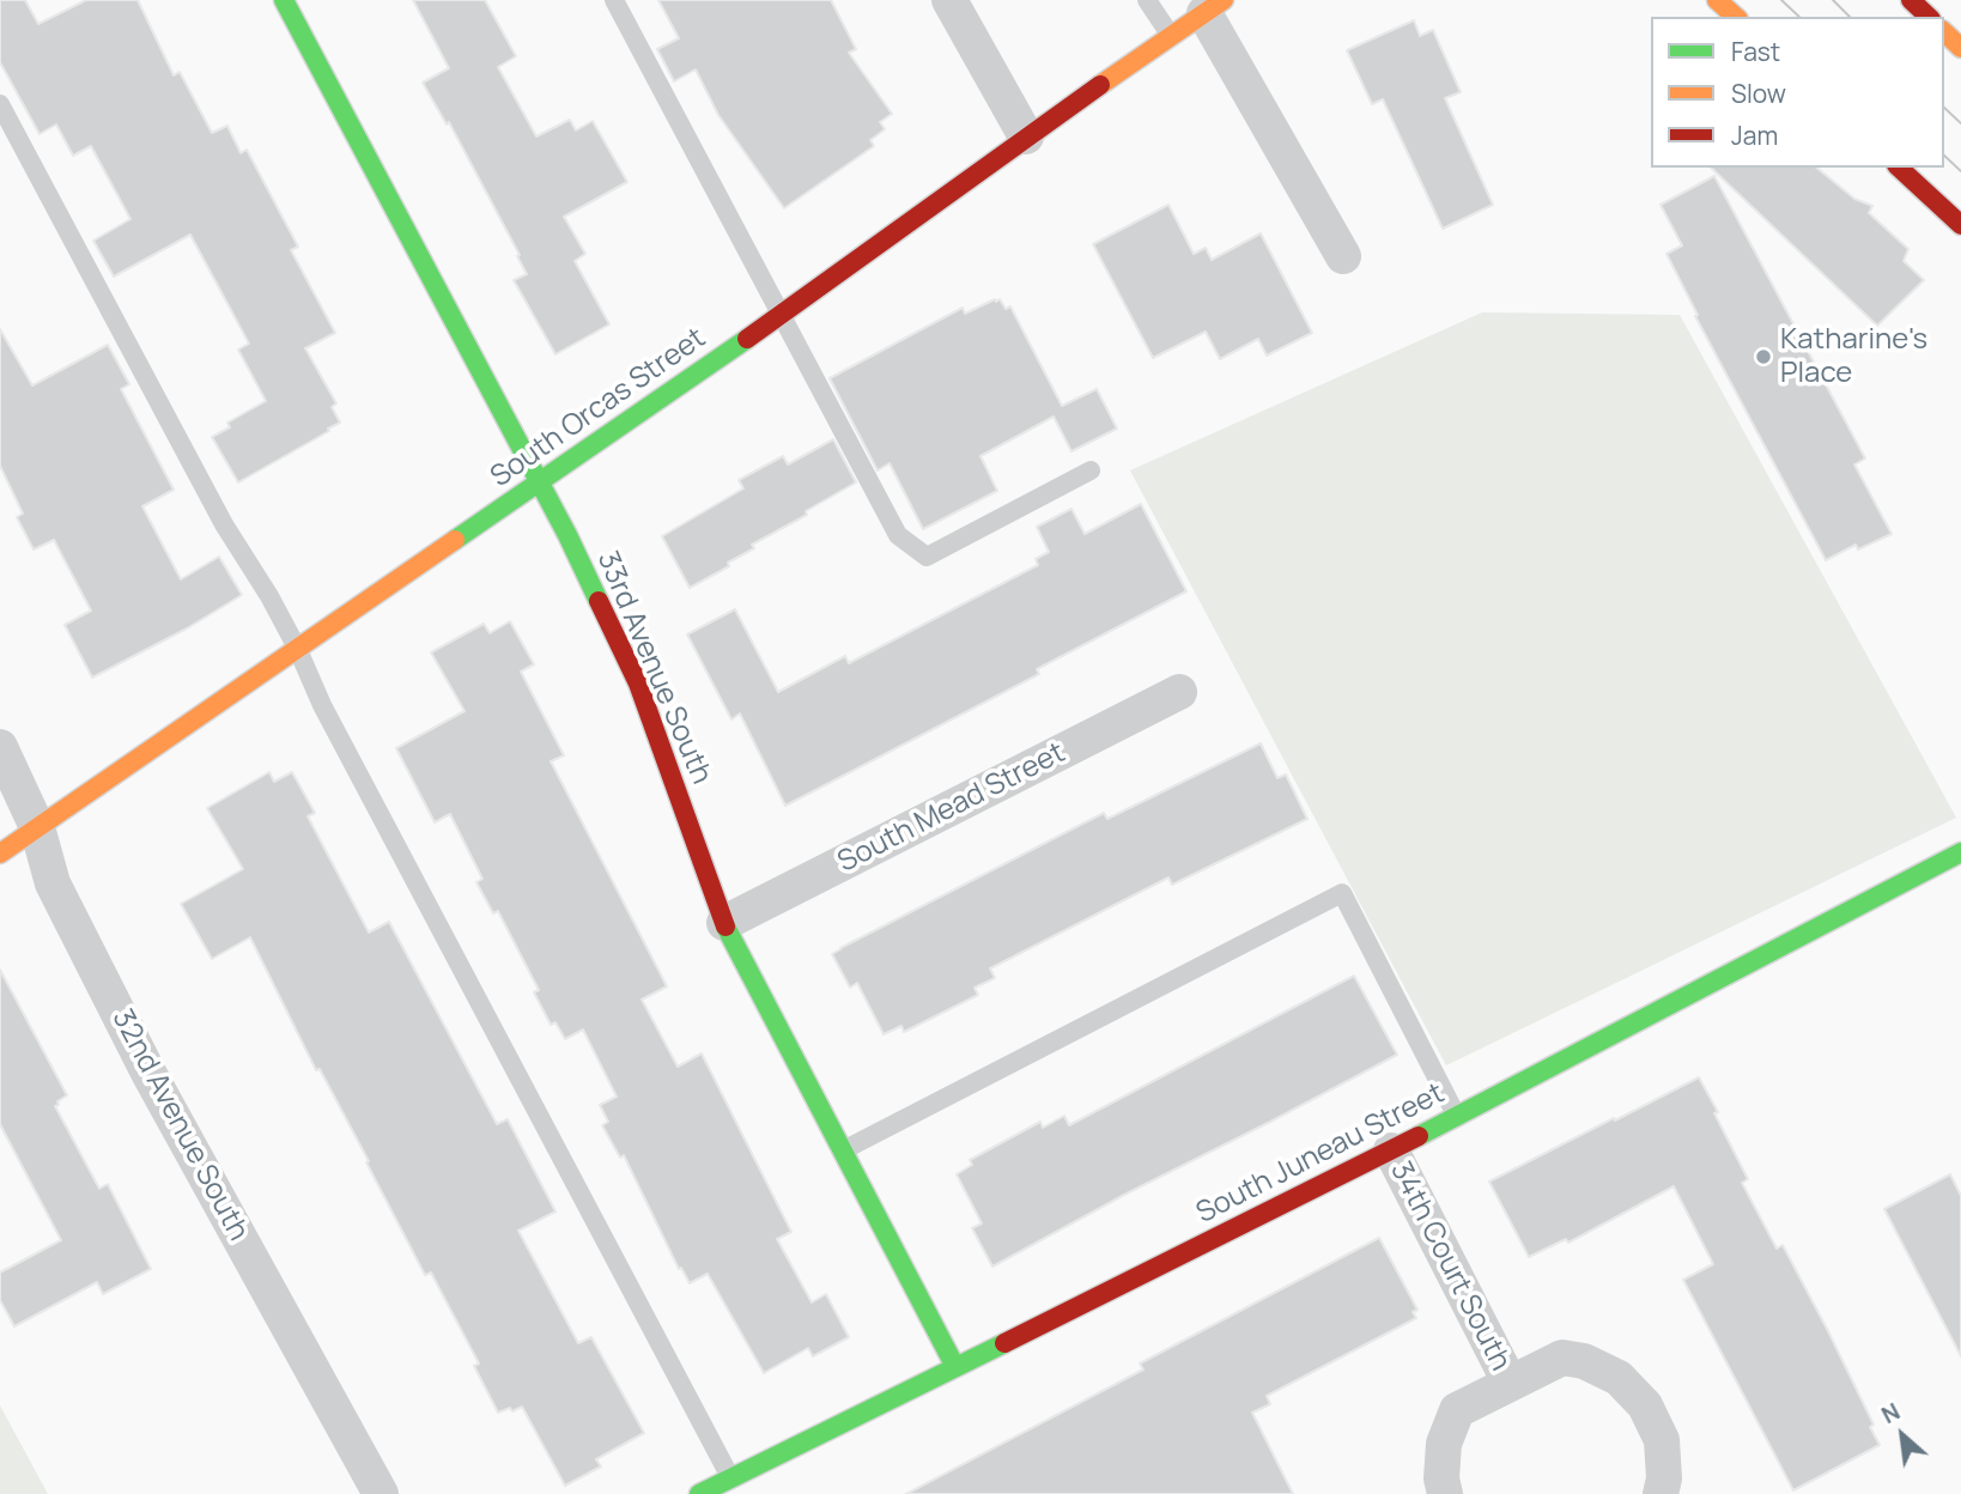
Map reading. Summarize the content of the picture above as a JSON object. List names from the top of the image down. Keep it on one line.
{"streets":{"street":["South Orcas Street","33rd Avenue South","South Mead Street","32nd Avenue South","South Juneau Street","34th Court South"]},"crossings":[["South Orcas Street","33rd Avenue South"],["South Orcas Street","32nd Avenue South"],["33rd Avenue South","South Mead Street"],["33rd Avenue South","South Juneau Street"],["South Juneau Street","34th Court South"]],"places":["Katharine's Place"],"legend":["Fast","Slow","Jam"],"north":"top left"}
